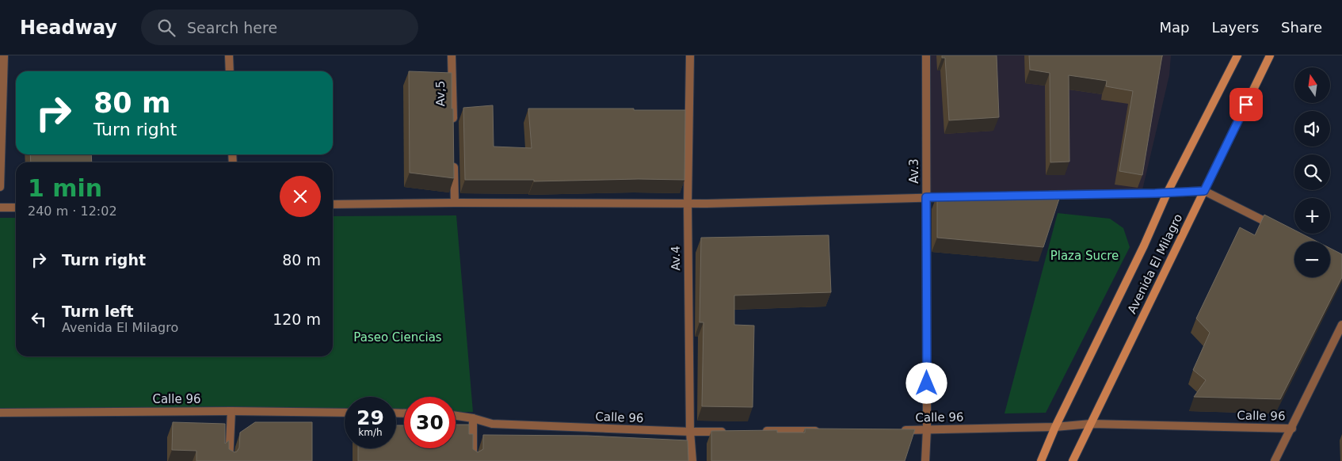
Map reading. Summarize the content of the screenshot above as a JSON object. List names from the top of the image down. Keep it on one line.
{"streets":{"main road":["Avenida El Milagro"],"street":["Av,5","Av.3","Av.4","Calle 96"]},"crossings":[["Av.3","Calle 96"],["Av.4","Calle 96"],["Avenida El Milagro","Calle 96"]],"parks":["Plaza Sucre","Paseo Ciencias"],"north":"top","page":{"header":"Headway","search":"Search here","nav":["Map","Layers","Share"],"map_buttons":["+","−"],"turn":["80 m","Turn right"],"heading":["1 min","240 m · 12:02"],"list":[{"name":"Turn right","value":"80 m"},{"name":"Turn left","note":"Avenida El Milagro","value":"120 m"}],"speed":"29 km/h","limit":"30"}}
